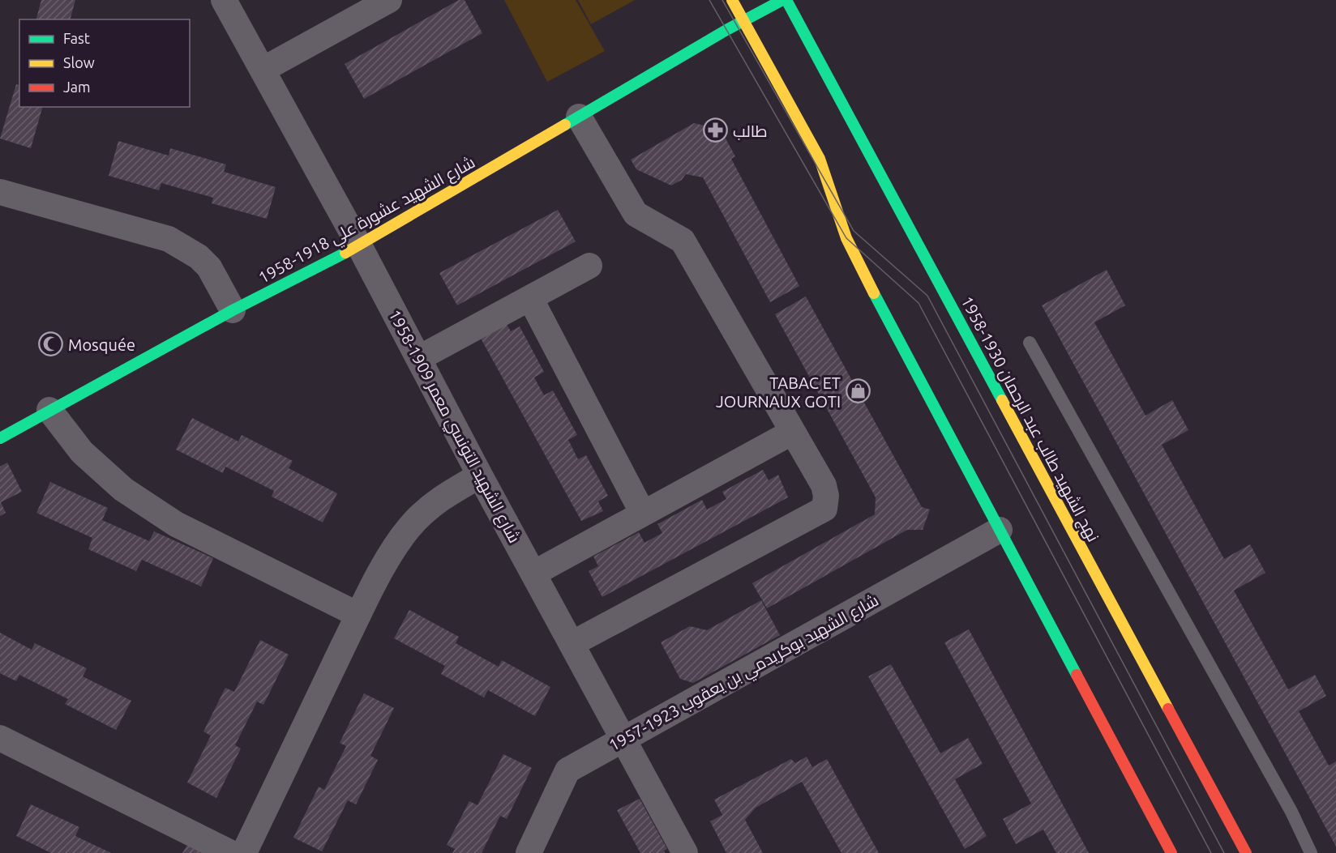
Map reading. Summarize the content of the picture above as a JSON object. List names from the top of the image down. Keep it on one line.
{"streets":{"main road":["شارع الشهيد عشورة علي 1918-1958","نهج الشهيد طالب عبد الرحمان 1930-1958"],"street":["شارع الشهيد التونسي معمر 1909-1958","شارع الشهيد بوكريدمي بن يعقوب 1923-1957"]},"crossings":[["شارع الشهيد عشورة علي 1918-1958","شارع الشهيد التونسي معمر 1909-1958"],["شارع الشهيد التونسي معمر 1909-1958","شارع الشهيد بوكريدمي بن يعقوب 1923-1957"]],"places":{"pharmacy":["طالب"],"mosque":["Mosquée"],"shop":["TABAC ET JOURNAUX GOTI"]},"legend":["Fast","Slow","Jam"]}
